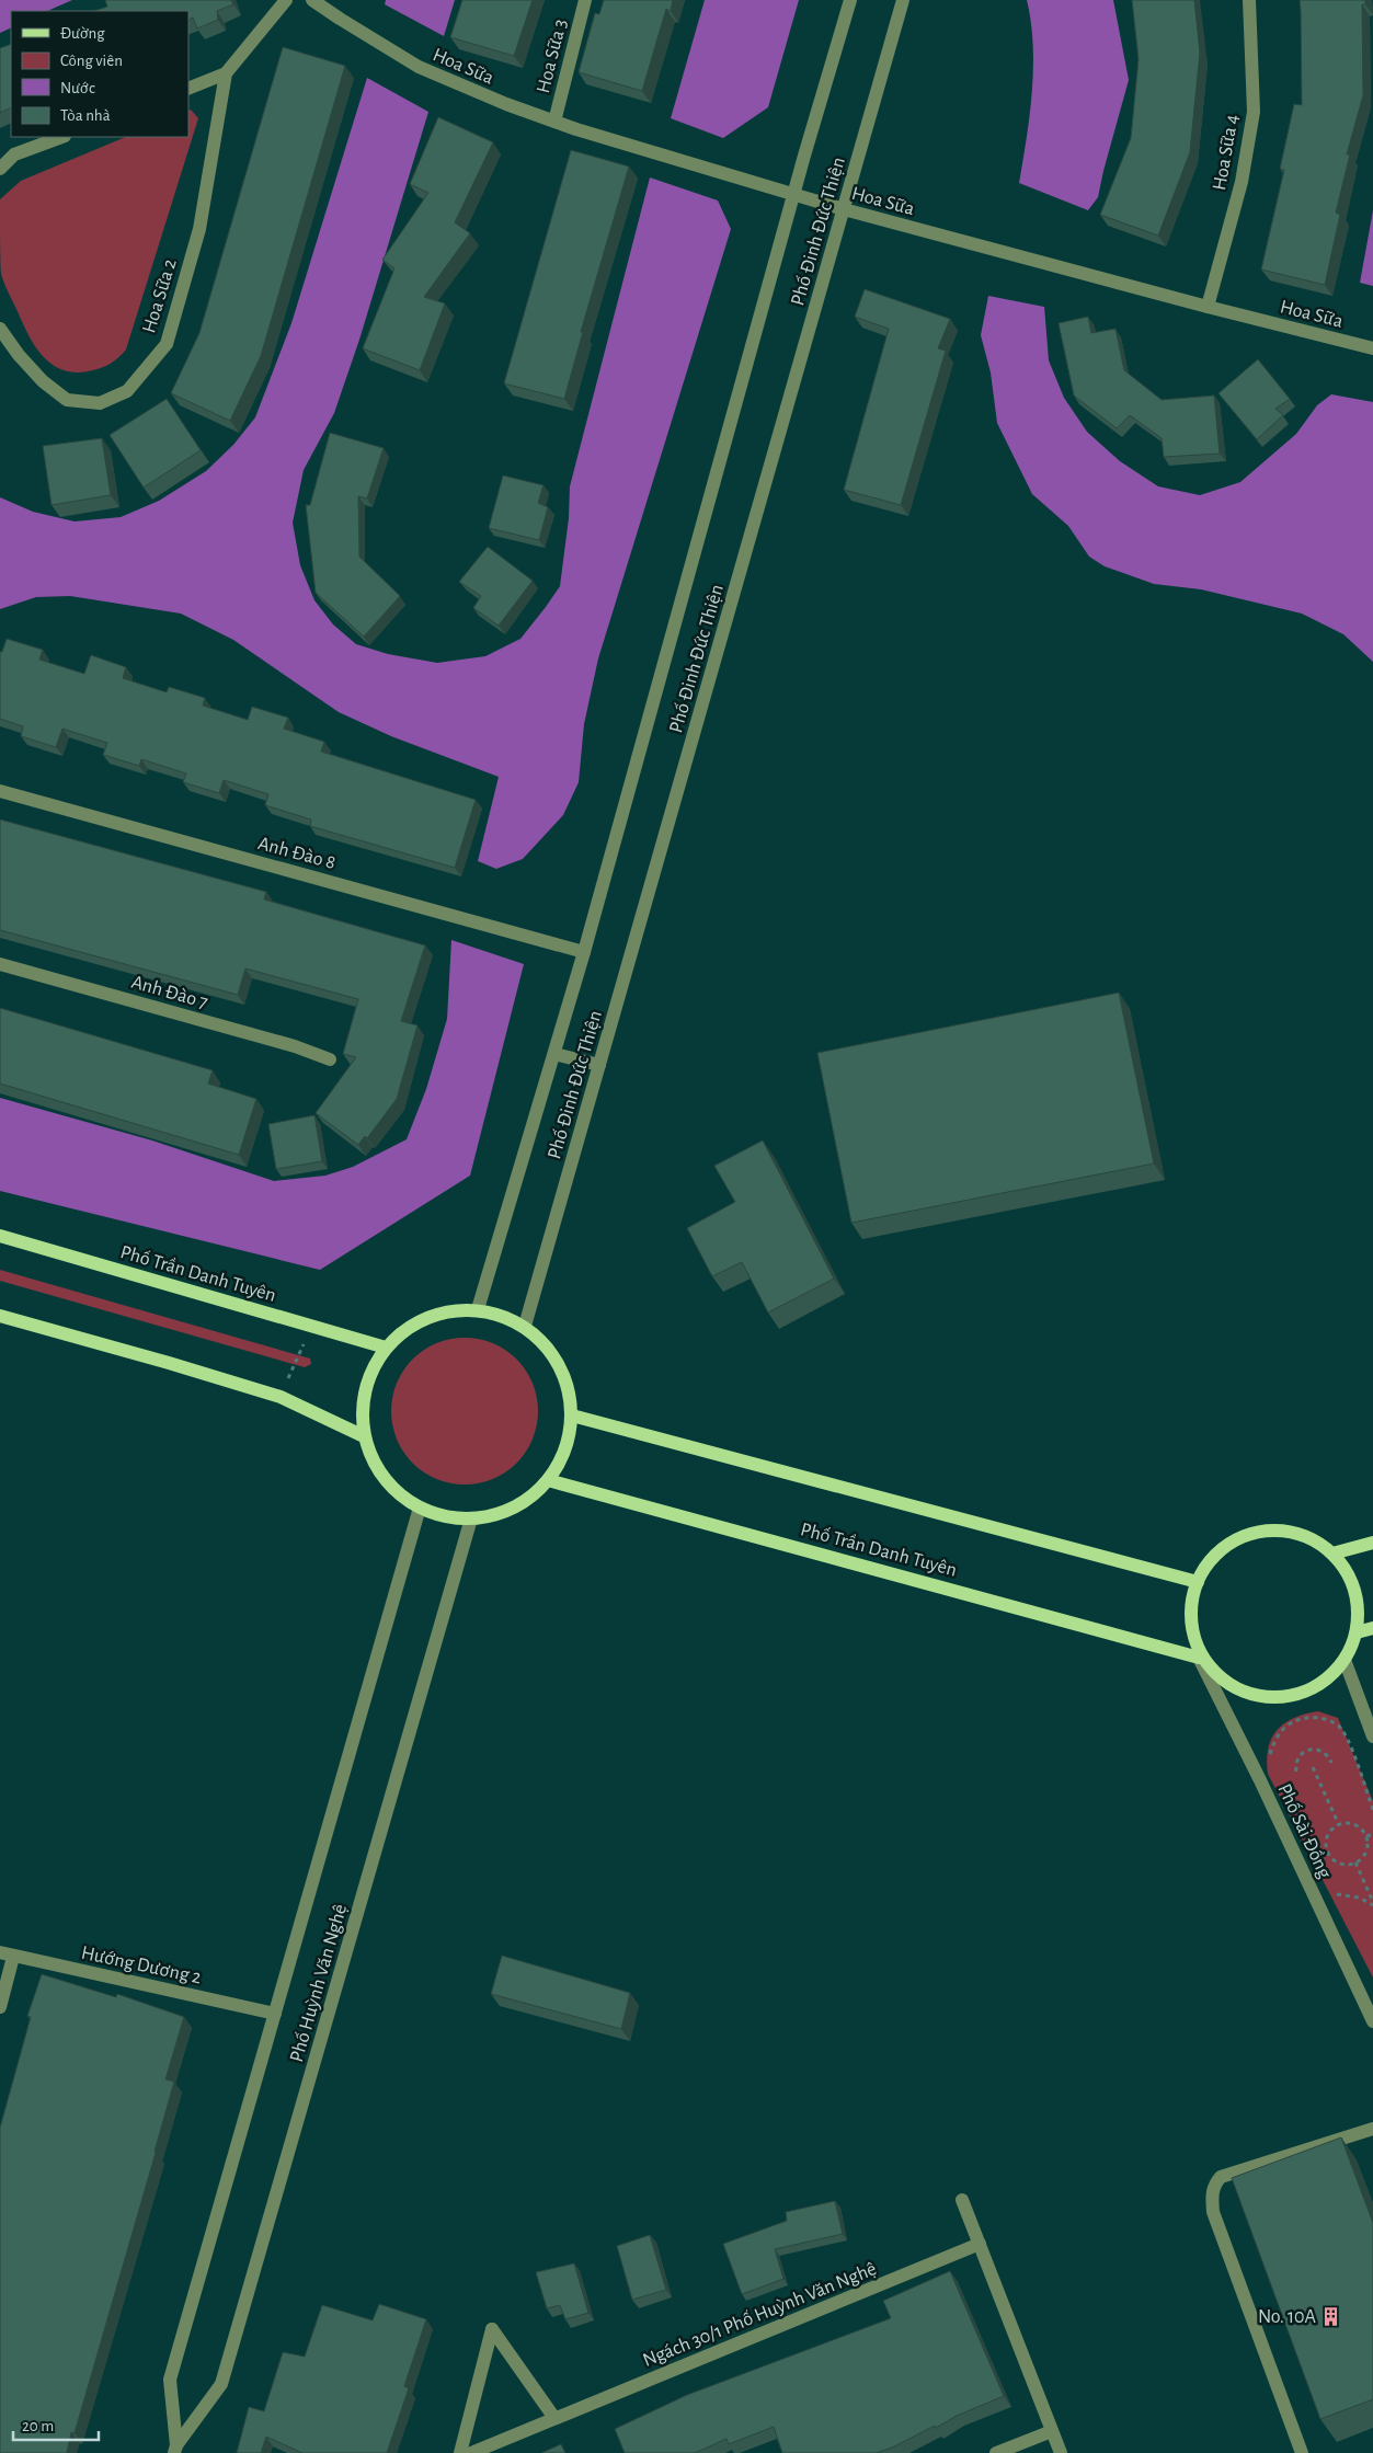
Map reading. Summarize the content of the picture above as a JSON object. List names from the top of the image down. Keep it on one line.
{"streets":{"main road":["Phố Trần Danh Tuyên"],"street":["Hoa Sữa 3","Hoa Sữa","Hoa Sữa 4","Phố Đinh Đức Thiện","Hoa Sữa 2","Anh Đào 8","Anh Đào 7","Phố Sài Đồng","Hướng Dương 2","Phố Huỳnh Văn Nghệ","Ngách 30/1 Phố Huỳnh Văn Nghệ"]},"crossings":[["Hoa Sữa 3","Hoa Sữa"],["Hoa Sữa","Hoa Sữa 4"],["Hoa Sữa","Phố Đinh Đức Thiện"],["Phố Đinh Đức Thiện","Anh Đào 8"],["Phố Trần Danh Tuyên","Phố Sài Đồng"],["Hướng Dương 2","Phố Huỳnh Văn Nghệ"]],"places":{"building":["No. 10A"]},"legend":["Đường","Công viên","Nước","Tòa nhà"],"scale_bar":"20 m"}
